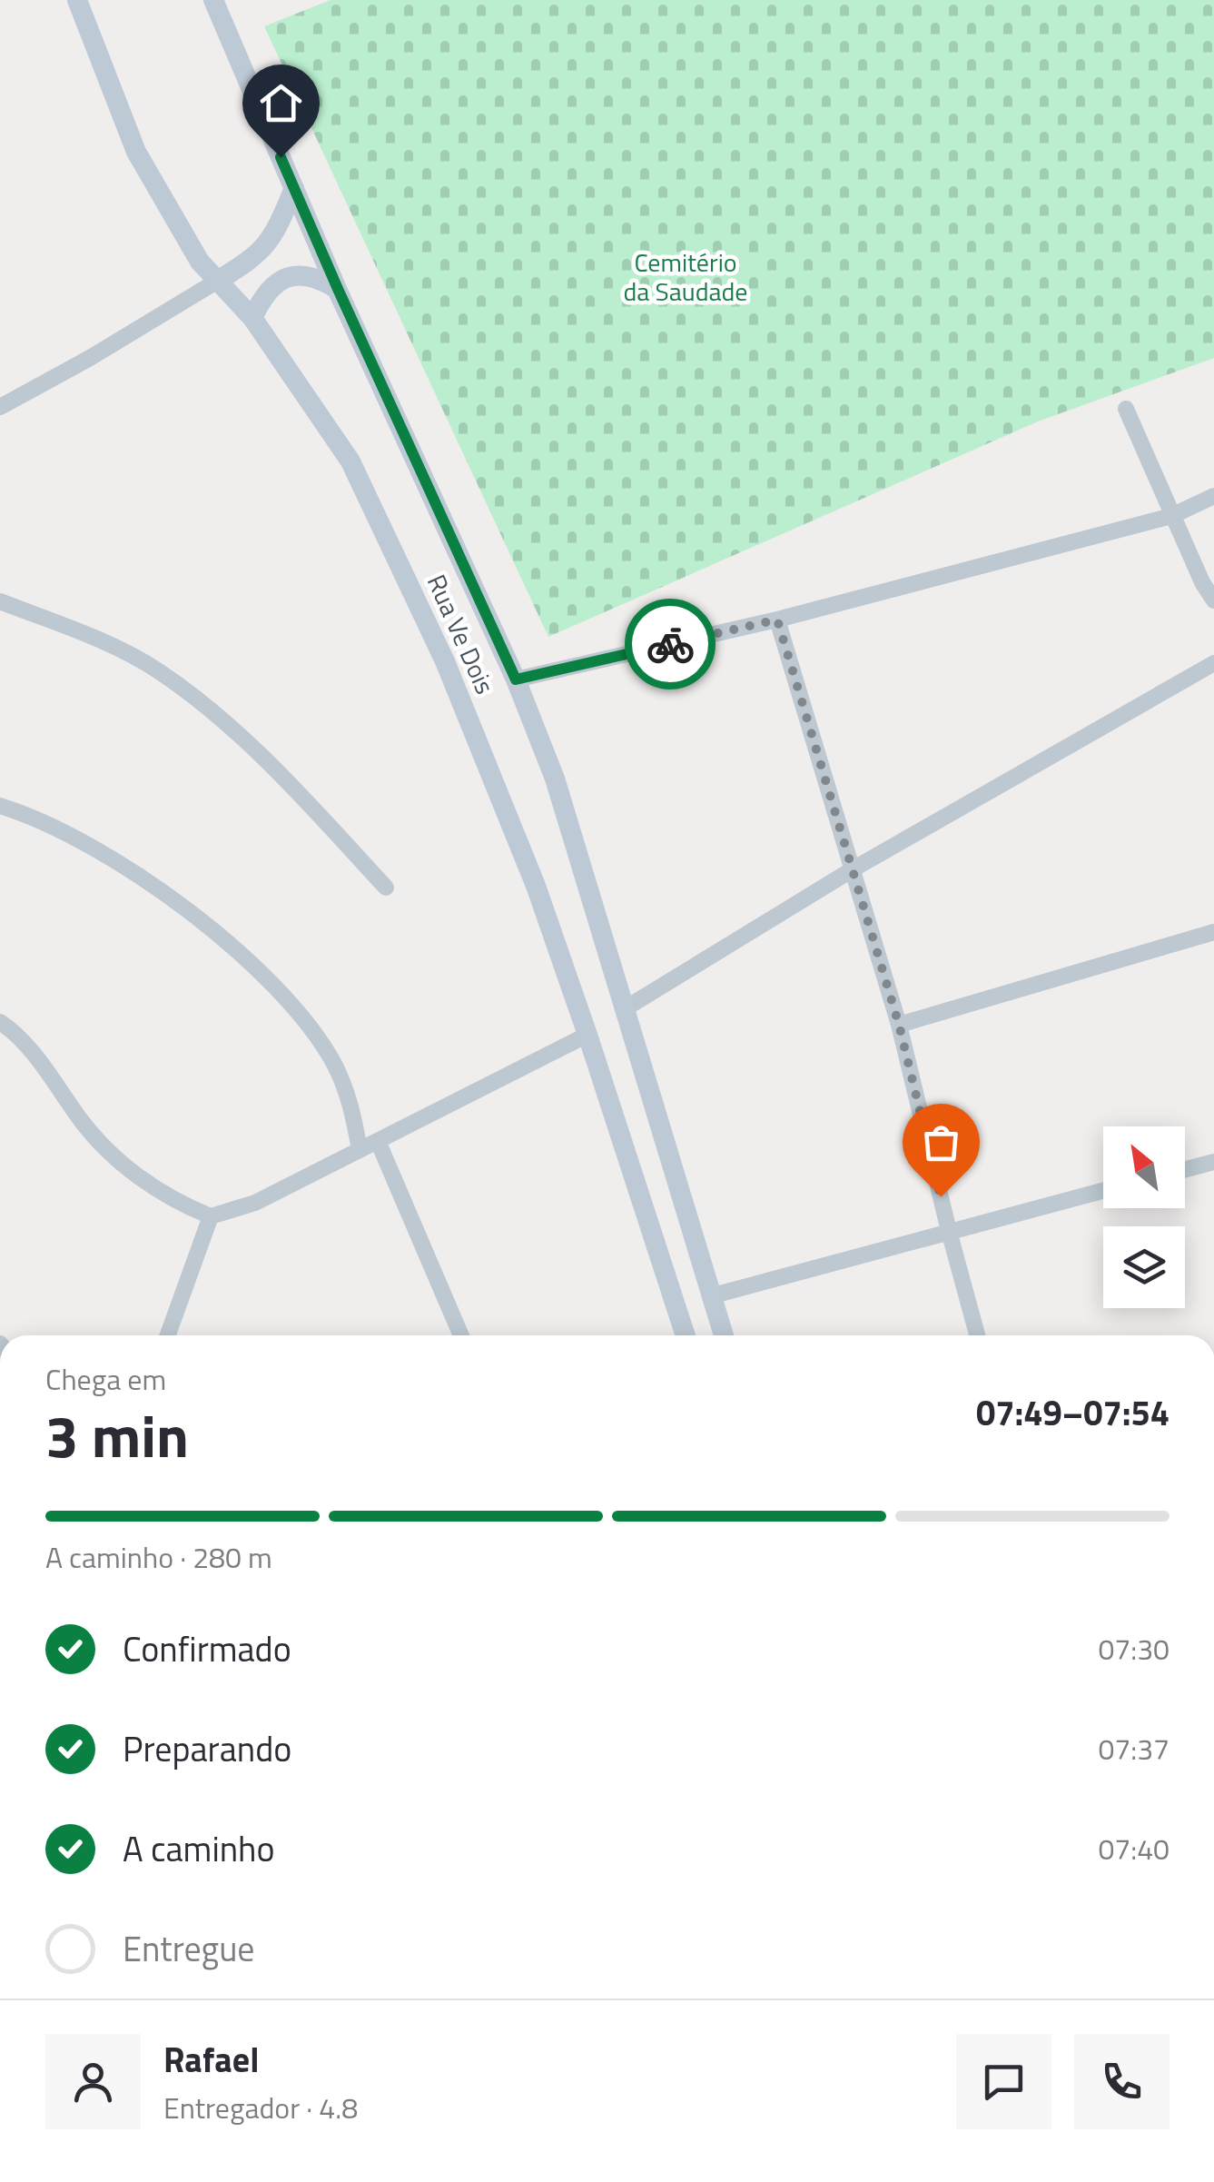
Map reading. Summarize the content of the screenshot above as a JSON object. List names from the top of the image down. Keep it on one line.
{"streets":{"main road":["Rua Ve Dois"]},"parks":["Cemitério da Saudade"],"north":"top left","page":{"heading":["3 min","Chega em","07:49–07:54"],"panel":["Rafael","Entregador · 4.8"],"bar":"A caminho · 280 m","list":[["Confirmado","07:30"],["Preparando","07:37"],["A caminho","07:40"],"Entregue"]}}
